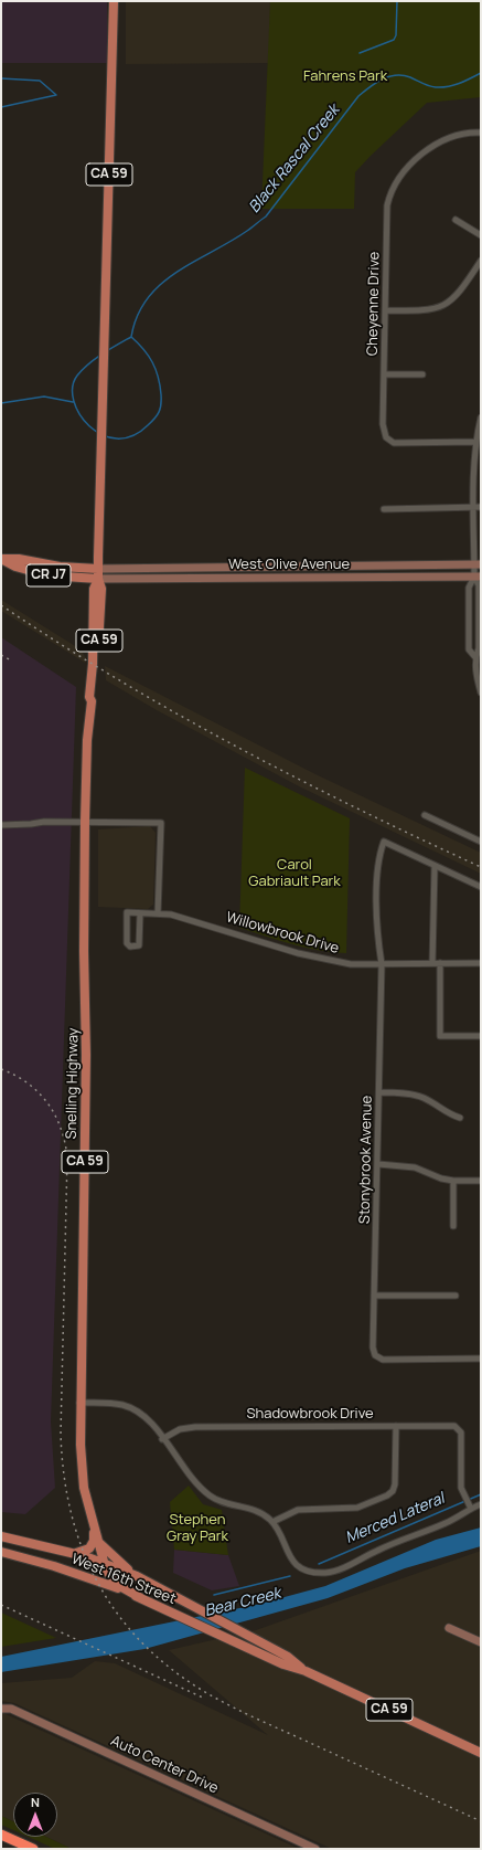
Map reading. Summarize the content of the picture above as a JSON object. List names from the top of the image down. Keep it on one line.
{"streets":{"main road":["CA 59","West Olive Avenue","CR J7","Snelling Highway","West 16th Street","Auto Center Drive"],"street":["Cheyenne Drive","Willowbrook Drive","Stonybrook Avenue","Shadowbrook Drive"]},"crossings":[["CA 59","West Olive Avenue"],["CA 59","CR J7"],["CA 59","Snelling Highway"],["CA 59","West 16th Street"],["West Olive Avenue","CR J7"],["West Olive Avenue","Snelling Highway"],["CR J7","Snelling Highway"],["Willowbrook Drive","Stonybrook Avenue"],["Snelling Highway","West 16th Street"]],"water":["Black Rascal Creek","Merced Lateral","Bear Creek"],"parks":["Fahrens Park","Carol Gabriault Park","Stephen Gray Park"],"north":"top"}
